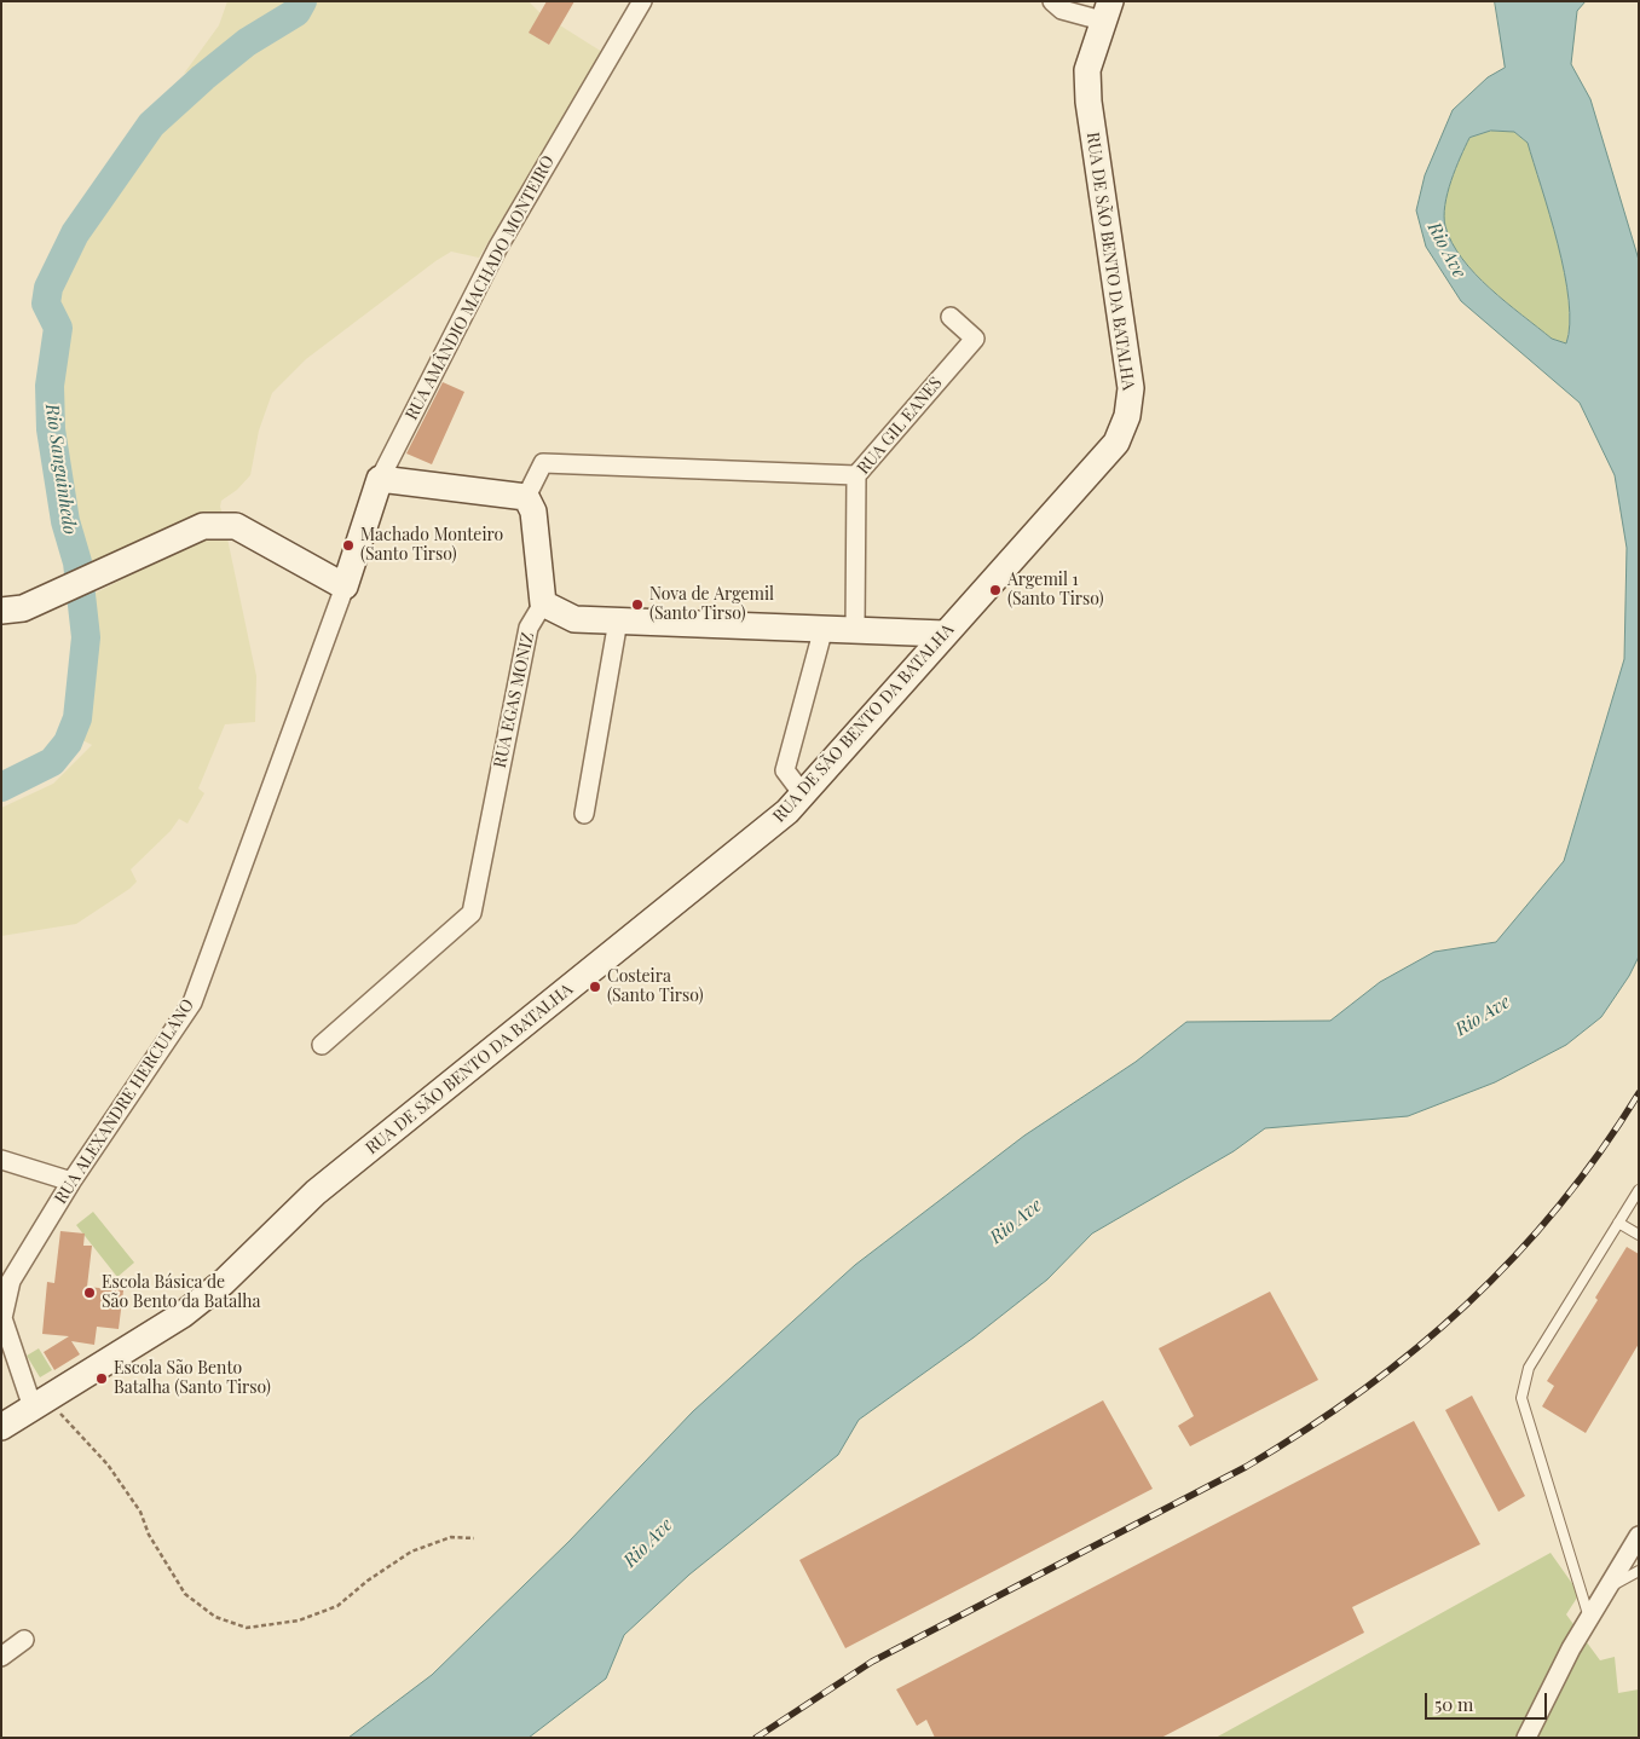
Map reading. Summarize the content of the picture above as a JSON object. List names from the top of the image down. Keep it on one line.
{"streets":{"street":["RUA DE SÃO BENTO DA BATALHA","RUA AMÂNDIO MACHADO MONTEIRO","RUA GIL EANES","RUA EGAS MONIZ","RUA ALEXANDRE HERCULANO"]},"crossings":[["RUA DE SÃO BENTO DA BATALHA","RUA ALEXANDRE HERCULANO"],["RUA AMÂNDIO MACHADO MONTEIRO","RUA ALEXANDRE HERCULANO"]],"water":["Rio Ave","Rio Sanguinhedo"],"places":["Machado Monteiro (Santo Tirso)","Argemil 1 (Santo Tirso)","Nova de Argemil (Santo Tirso)","Costeira (Santo Tirso)","Escola Básica de São Bento da Batalha","Escola São Bento Batalha (Santo Tirso)"],"scale_bar":"50 m"}
